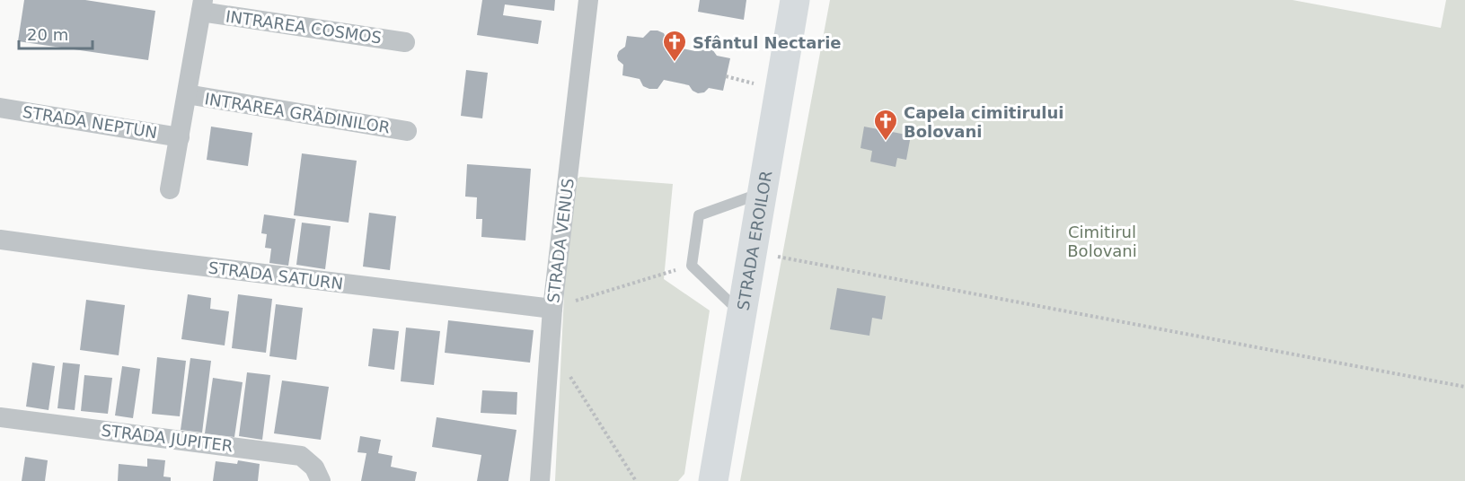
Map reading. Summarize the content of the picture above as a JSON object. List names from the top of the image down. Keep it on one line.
{"streets":{"street":["INTRAREA COSMOS","INTRAREA GRĂDINILOR","STRADA NEPTUN","STRADA VENUS","STRADA EROILOR","STRADA SATURN","STRADA JUPITER"]},"crossings":[["STRADA VENUS","STRADA SATURN"]],"parks":["Cimitirul Bolovani"],"places":{"church":["Sfântul Nectarie","Capela cimitirului Bolovani"]},"scale_bar":"20 m"}
